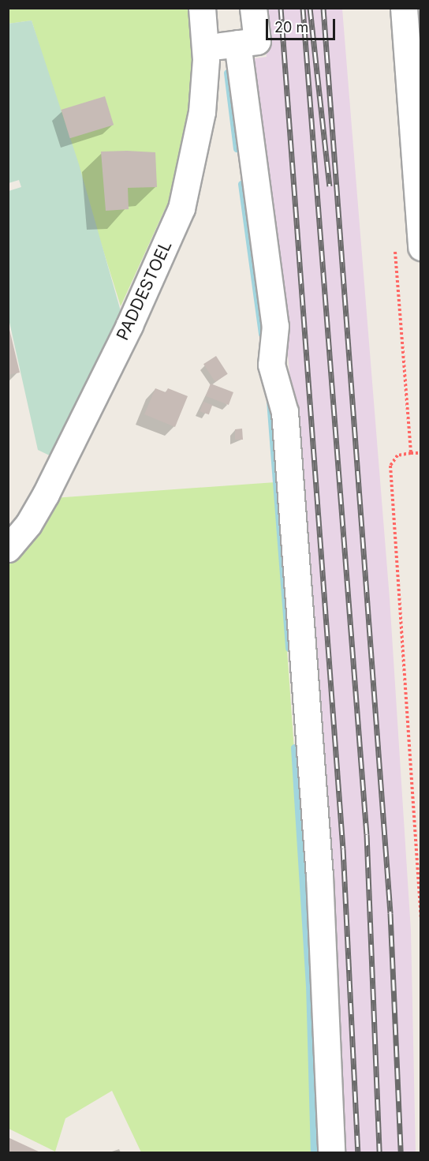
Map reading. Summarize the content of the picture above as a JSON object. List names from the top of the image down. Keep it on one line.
{"streets":{"street":["PADDESTOEL"]},"scale_bar":"20 m"}
